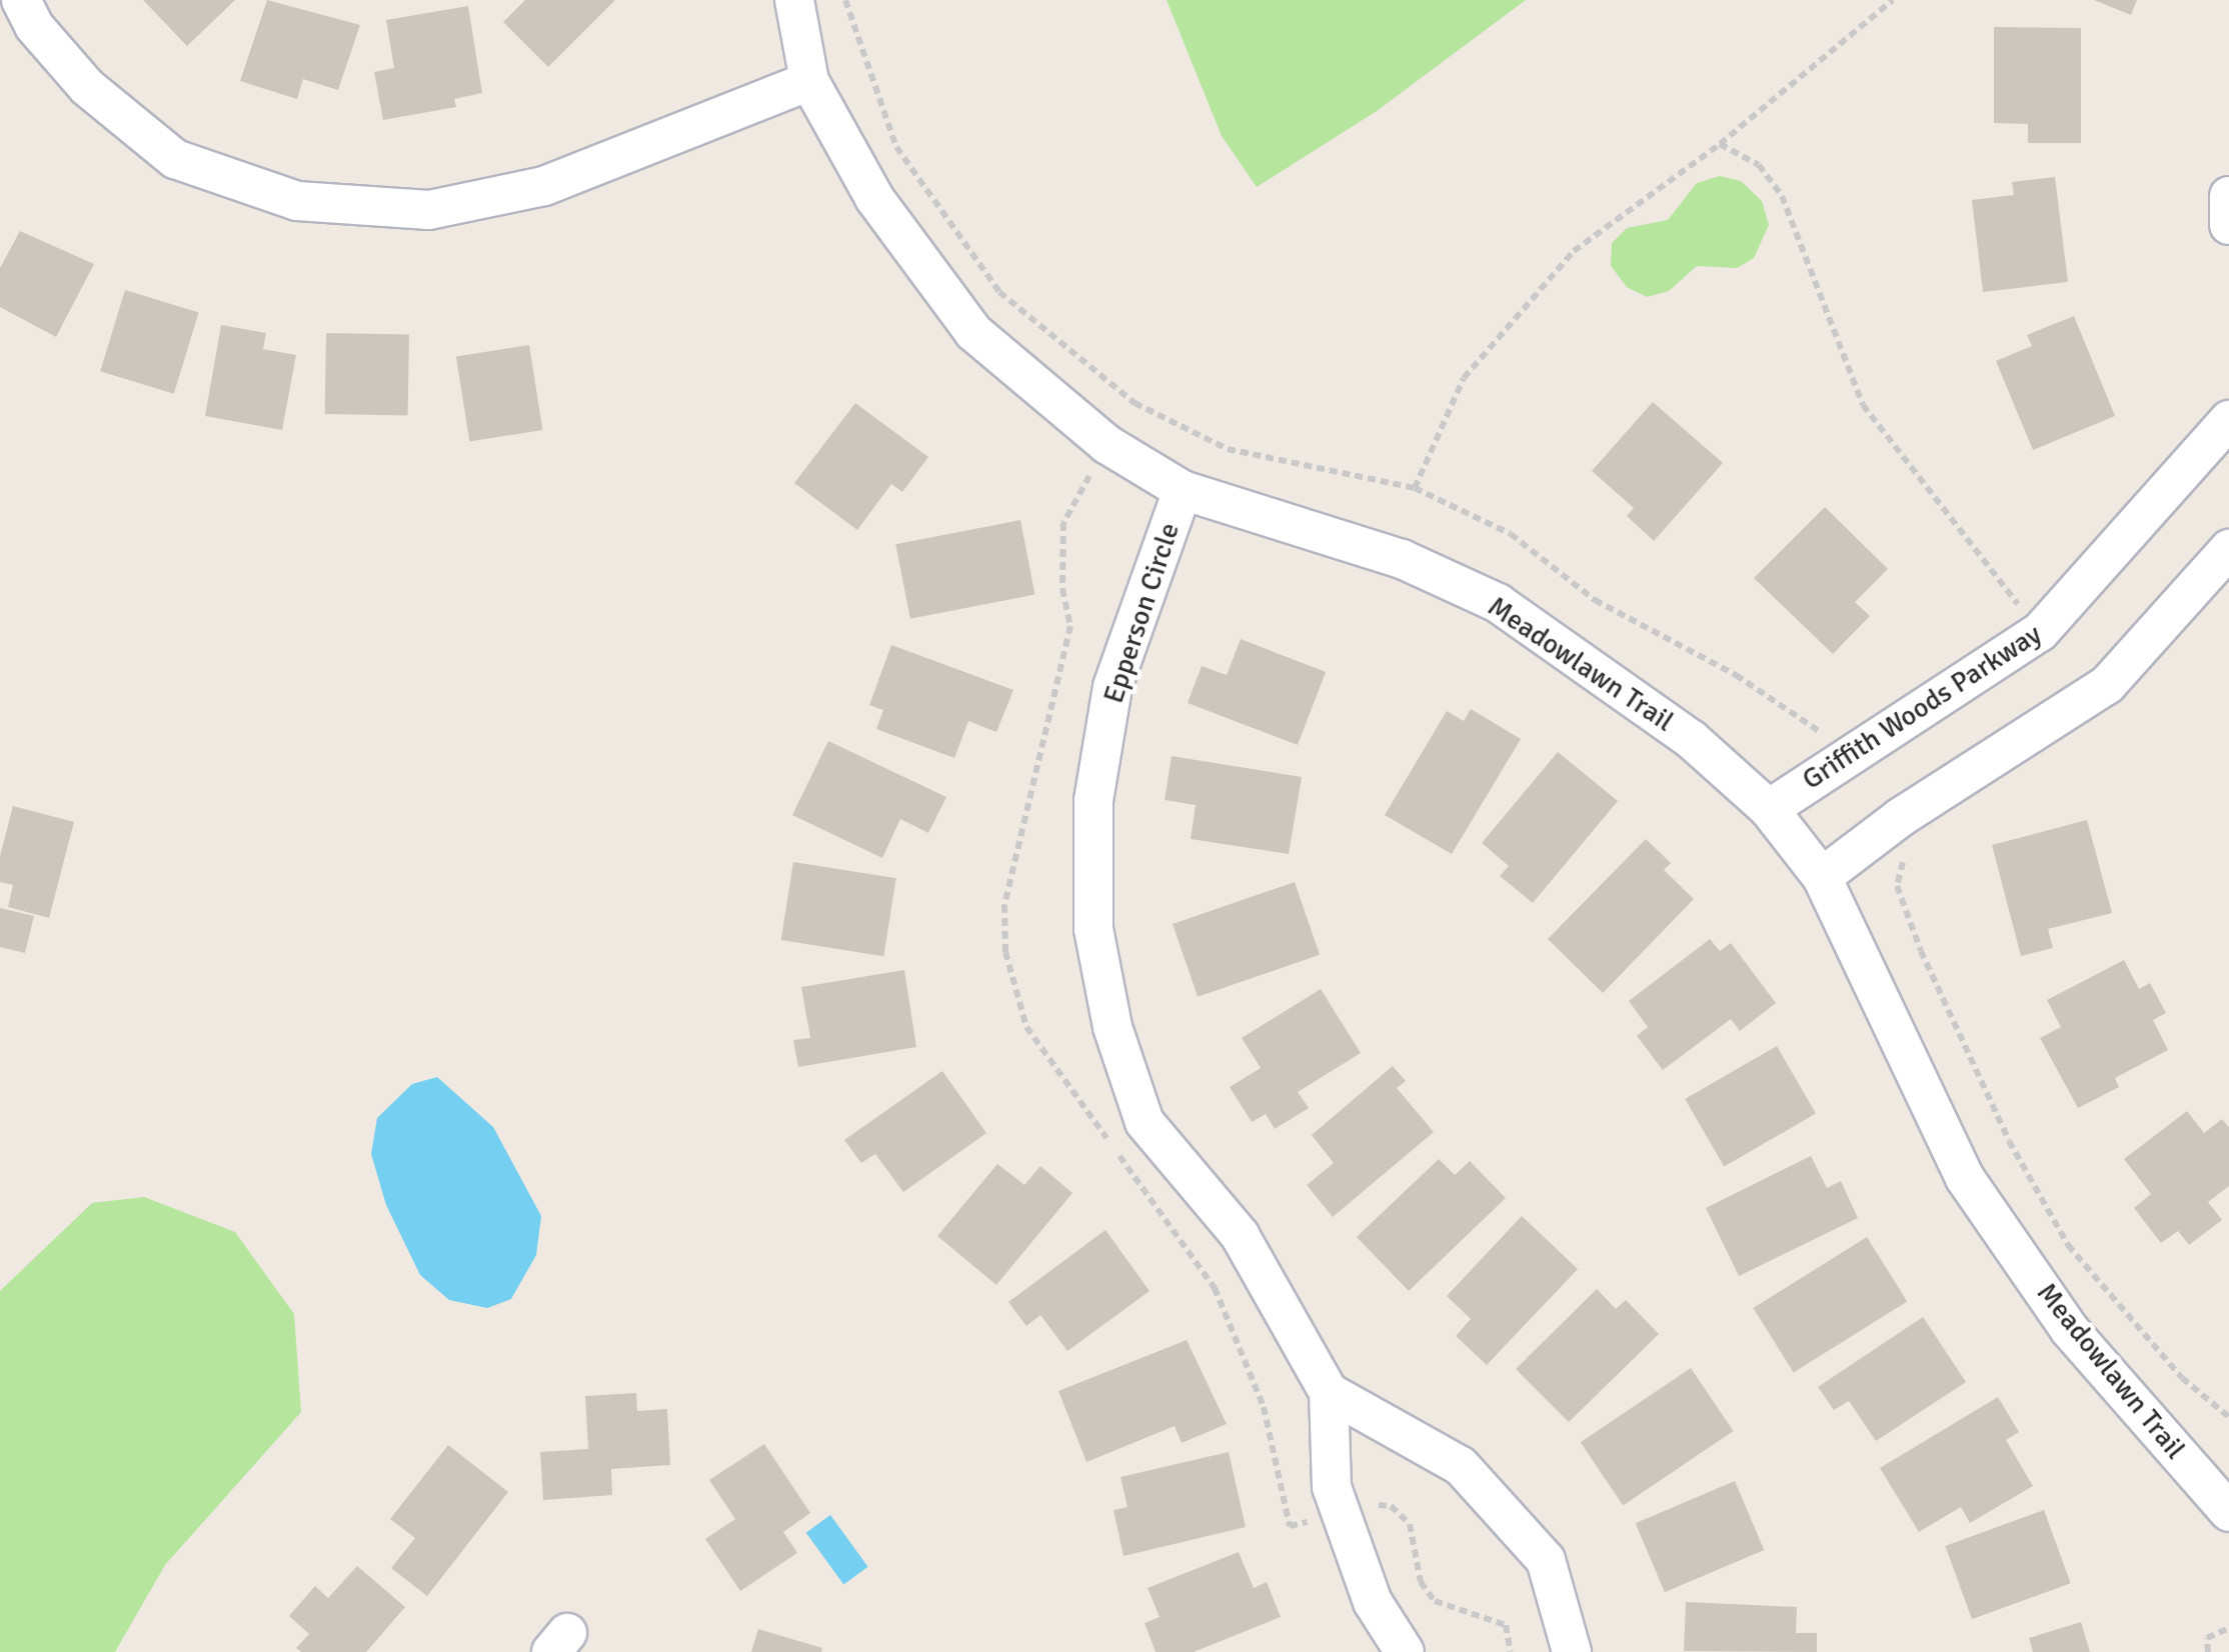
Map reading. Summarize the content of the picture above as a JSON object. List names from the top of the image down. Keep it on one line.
{"streets":{"street":["Epperson Circle","Meadowlawn Trail","Griffith Woods Parkway"]},"crossings":[["Epperson Circle","Meadowlawn Trail"],["Meadowlawn Trail","Griffith Woods Parkway"]]}
